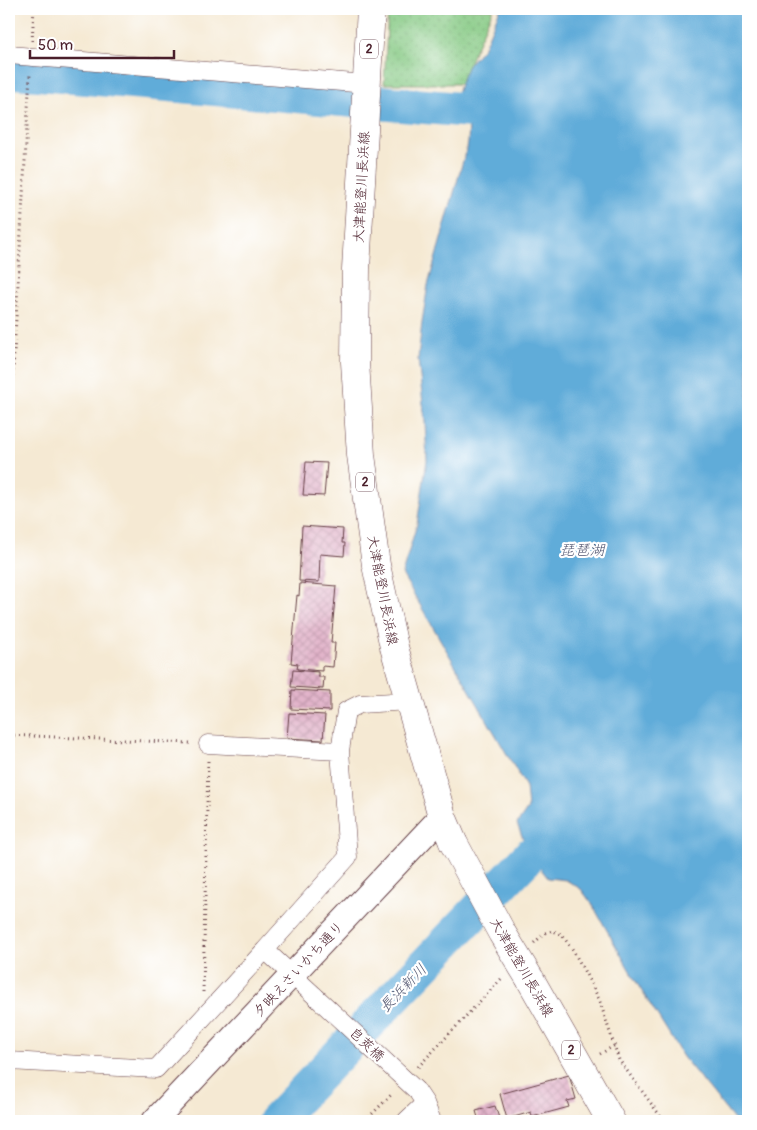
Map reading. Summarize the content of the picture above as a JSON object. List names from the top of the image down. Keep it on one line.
{"streets":{"main road":["2","大津能登川長浜線"],"street":["夕映えさいかち通り","皀莢橋"]},"crossings":[["大津能登川長浜線","夕映えさいかち通り"],["夕映えさいかち通り","皀莢橋"]],"water":["琵琶湖","長浜新川"],"scale_bar":"50 m"}
